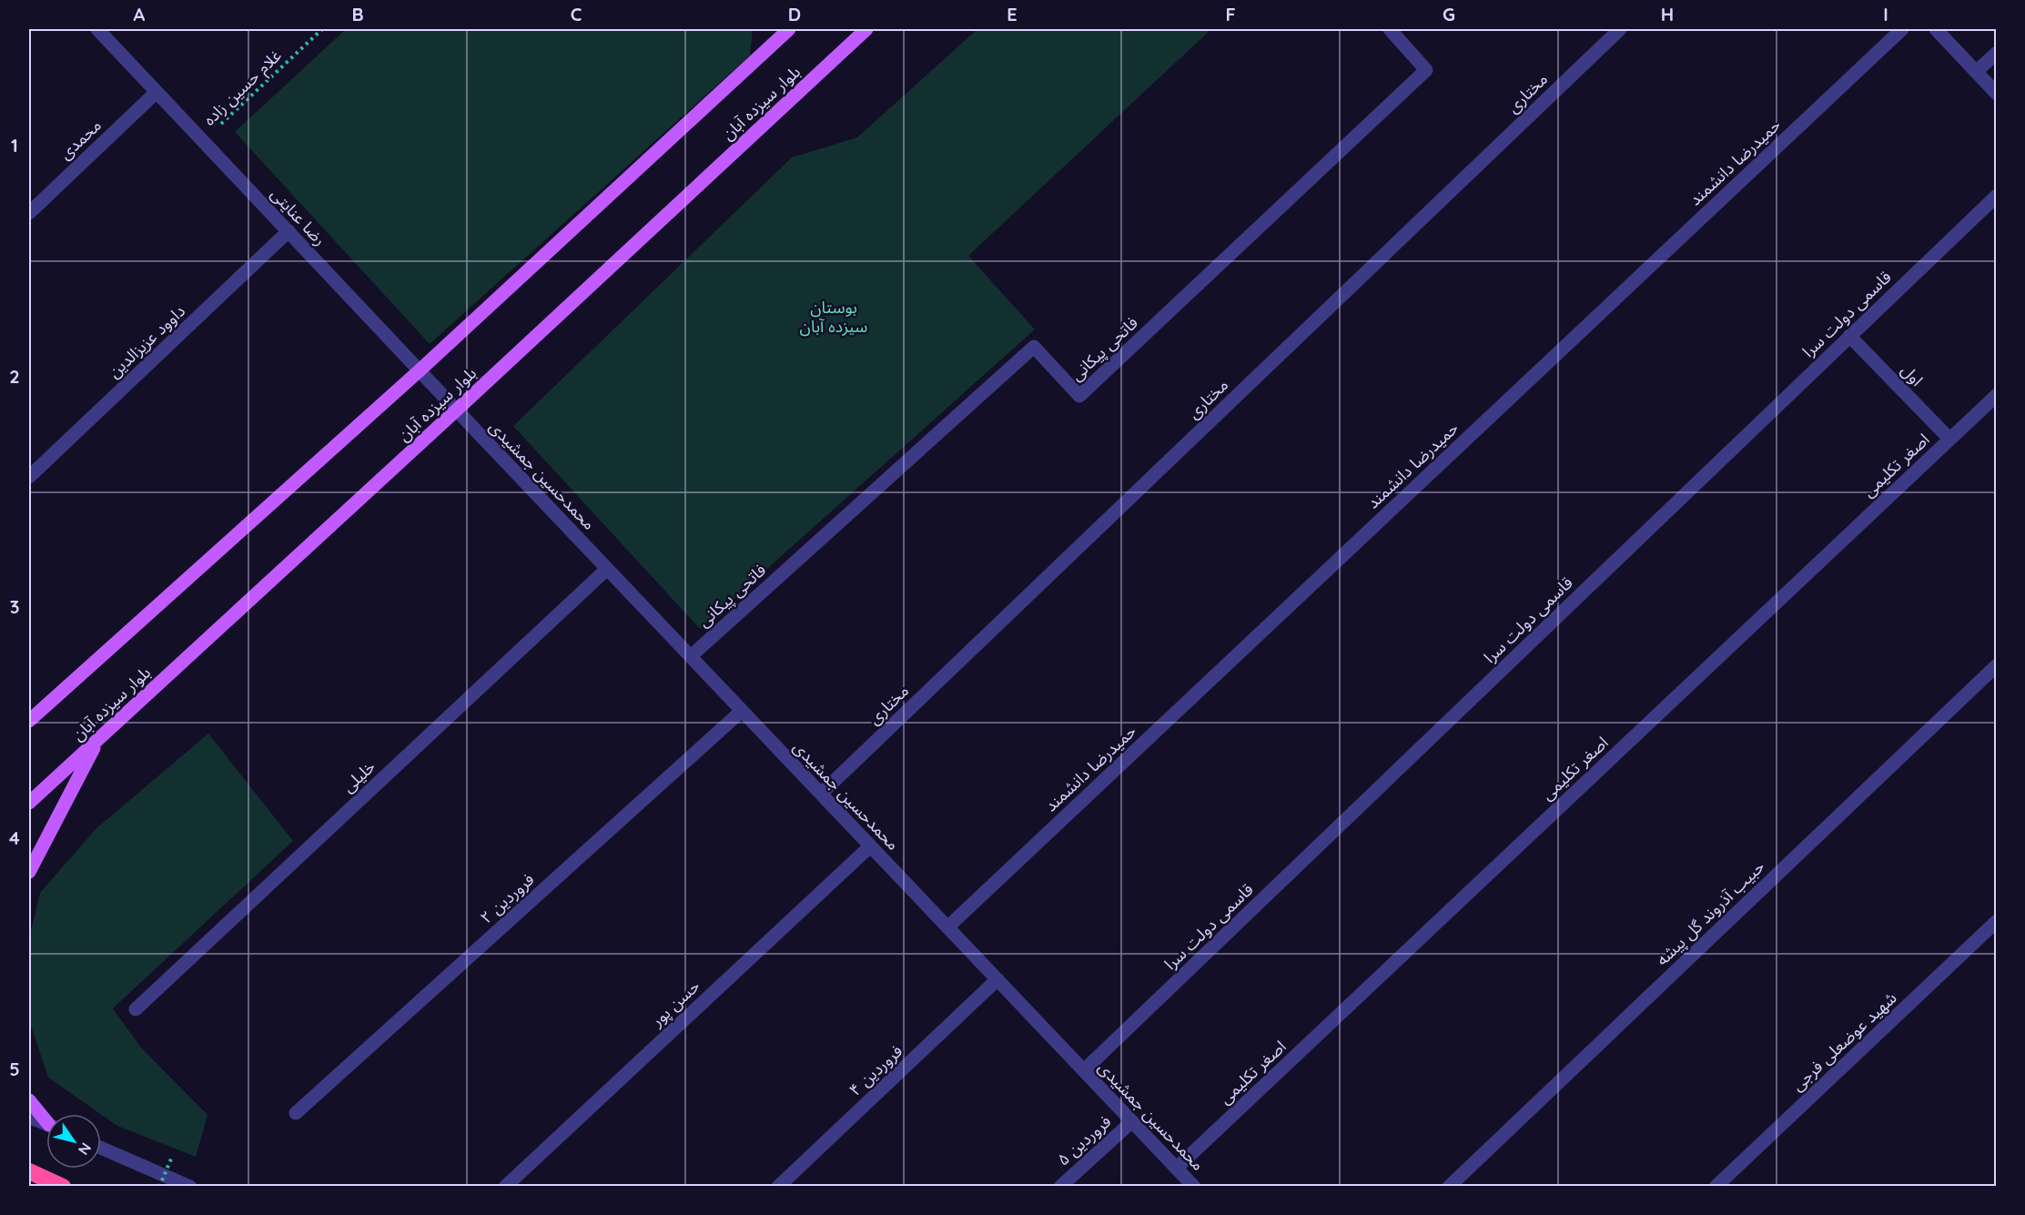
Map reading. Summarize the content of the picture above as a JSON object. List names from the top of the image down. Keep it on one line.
{"streets":{"main road":["بلوار سیزده آبان"],"street":["مختاری","محمدی","حمیدرضا دانشمند","رضا عنایتی","قاسمی دولت سرا","داوود عزیزالدین","فاتحی پیکانی","اول","اصغر تکلیمی","محمدحسین جمشیدی","خلیلی","فروردین ۲","حبیب آذروند گل پیشه","حسن پور","شهید عوضعلی فرجی","فروردین ۴","فروردین ۵"],"path":["غلام حسین زاده"]},"crossings":[["غلام حسین زاده","رضا عنایتی"],["مختاری","محمدحسین جمشیدی"],["بلوار سیزده آبان","رضا عنایتی"],["محمدی","رضا عنایتی"],["حمیدرضا دانشمند","محمدحسین جمشیدی"],["رضا عنایتی","داوود عزیزالدین"],["رضا عنایتی","محمدحسین جمشیدی"],["قاسمی دولت سرا","اول"],["قاسمی دولت سرا","محمدحسین جمشیدی"],["فاتحی پیکانی","محمدحسین جمشیدی"],["اول","اصغر تکلیمی"],["اصغر تکلیمی","محمدحسین جمشیدی"],["محمدحسین جمشیدی","خلیلی"],["محمدحسین جمشیدی","فروردین ۲"],["محمدحسین جمشیدی","حسن پور"],["محمدحسین جمشیدی","فروردین ۴"],["محمدحسین جمشیدی","فروردین ۵"]],"parks":["بوستان سیزده آبان"],"north":"bottom right","grid":{"columns":["A","B","C","D","E","F","G","H","I"],"rows":["1","2","3","4","5"]}}
